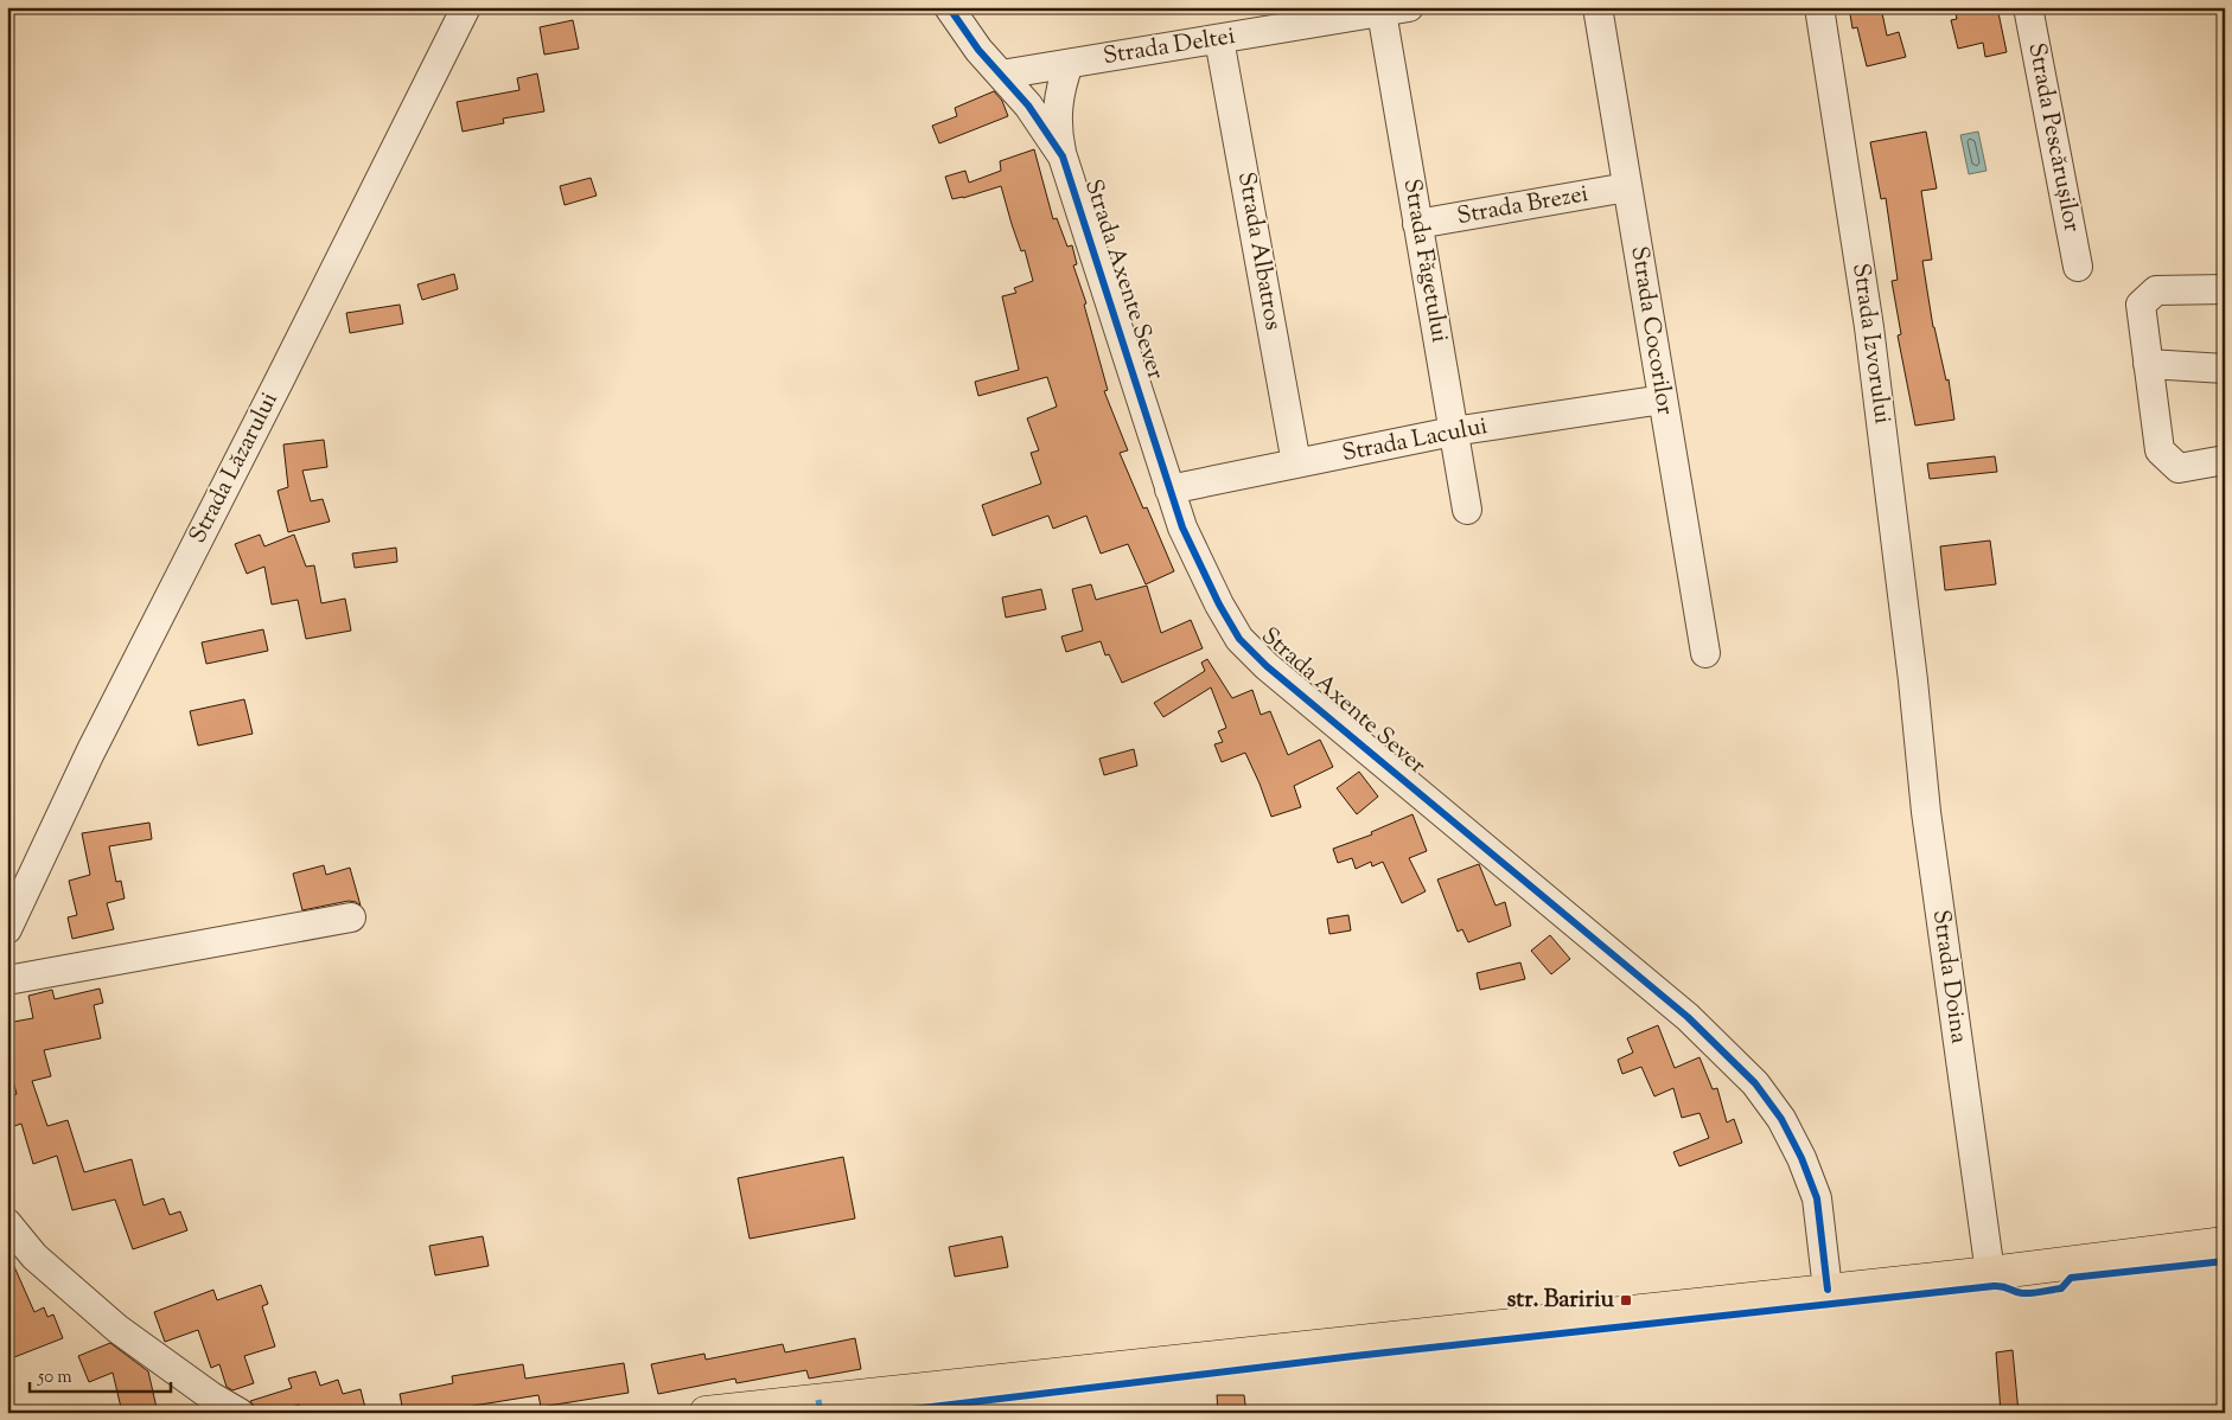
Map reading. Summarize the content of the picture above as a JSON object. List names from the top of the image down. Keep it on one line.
{"streets":{"street":["Strada Deltei","Strada Pescărușilor","Strada Brezei","Strada Albatros","Strada Făgetului","Strada Axente Sever","Strada Cocorilor","Strada Izvorului","Strada Lacului","Strada Lăzarului","Strada Doina"]},"crossings":[["Strada Deltei","Strada Albatros"],["Strada Deltei","Strada Făgetului"],["Strada Deltei","Strada Axente Sever"],["Strada Brezei","Strada Făgetului"],["Strada Brezei","Strada Cocorilor"],["Strada Albatros","Strada Lacului"],["Strada Făgetului","Strada Lacului"],["Strada Axente Sever","Strada Lacului"],["Strada Cocorilor","Strada Lacului"],["Strada Izvorului","Strada Doina"]],"places":{"transit":["str. Baririu"]},"scale_bar":"50 m"}
